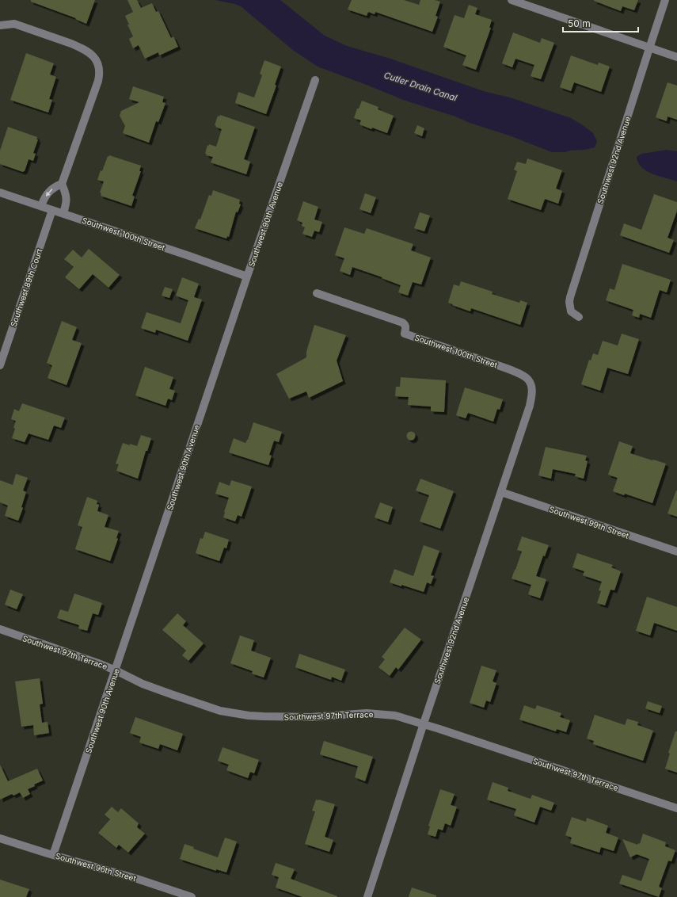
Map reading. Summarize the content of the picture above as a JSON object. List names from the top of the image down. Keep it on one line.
{"streets":{"street":["Southwest 92nd Avenue","Southwest 90th Avenue","Southwest 100th Street","Southwest 89th Court","Southwest 99th Street","Southwest 97th Terrace","Southwest 96th Street"]},"crossings":[["Southwest 92nd Avenue","Southwest 100th Street"],["Southwest 92nd Avenue","Southwest 99th Street"],["Southwest 92nd Avenue","Southwest 97th Terrace"],["Southwest 90th Avenue","Southwest 100th Street"],["Southwest 90th Avenue","Southwest 97th Terrace"],["Southwest 90th Avenue","Southwest 96th Street"],["Southwest 100th Street","Southwest 89th Court"]],"water":["Cutler Drain Canal"],"scale_bar":"50 m"}
